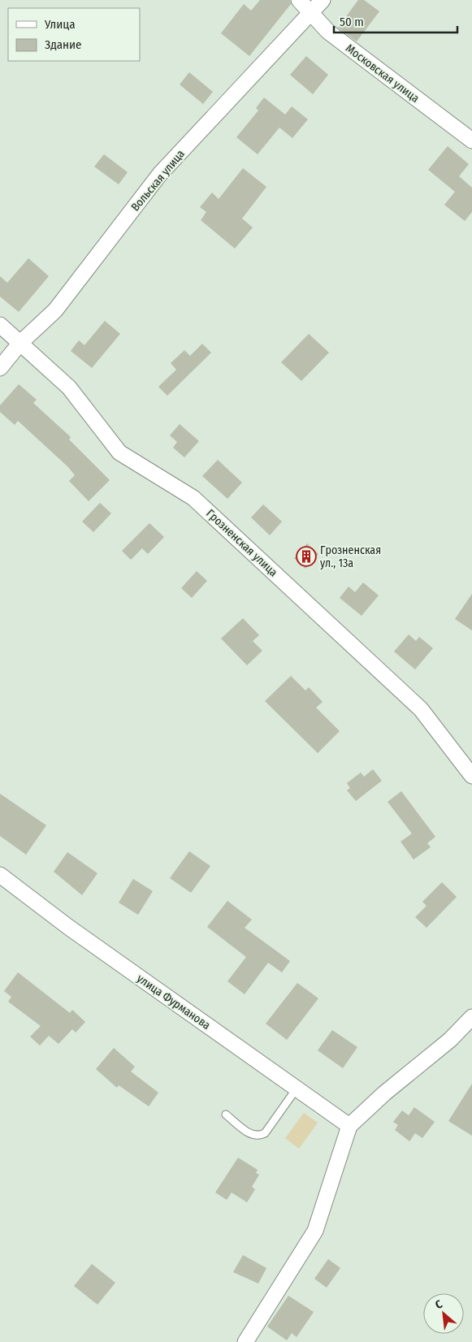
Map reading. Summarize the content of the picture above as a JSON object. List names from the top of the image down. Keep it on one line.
{"streets":{"street":["Московская улица","Вольская улица","Грозненская улица","улица Фурманова"]},"crossings":[["Московская улица","Вольская улица"],["Вольская улица","Грозненская улица"]],"places":{"building":["Грозненская ул., 13а"]},"legend":["Улица","Здание"],"scale_bar":"50 m","north":"top left"}
